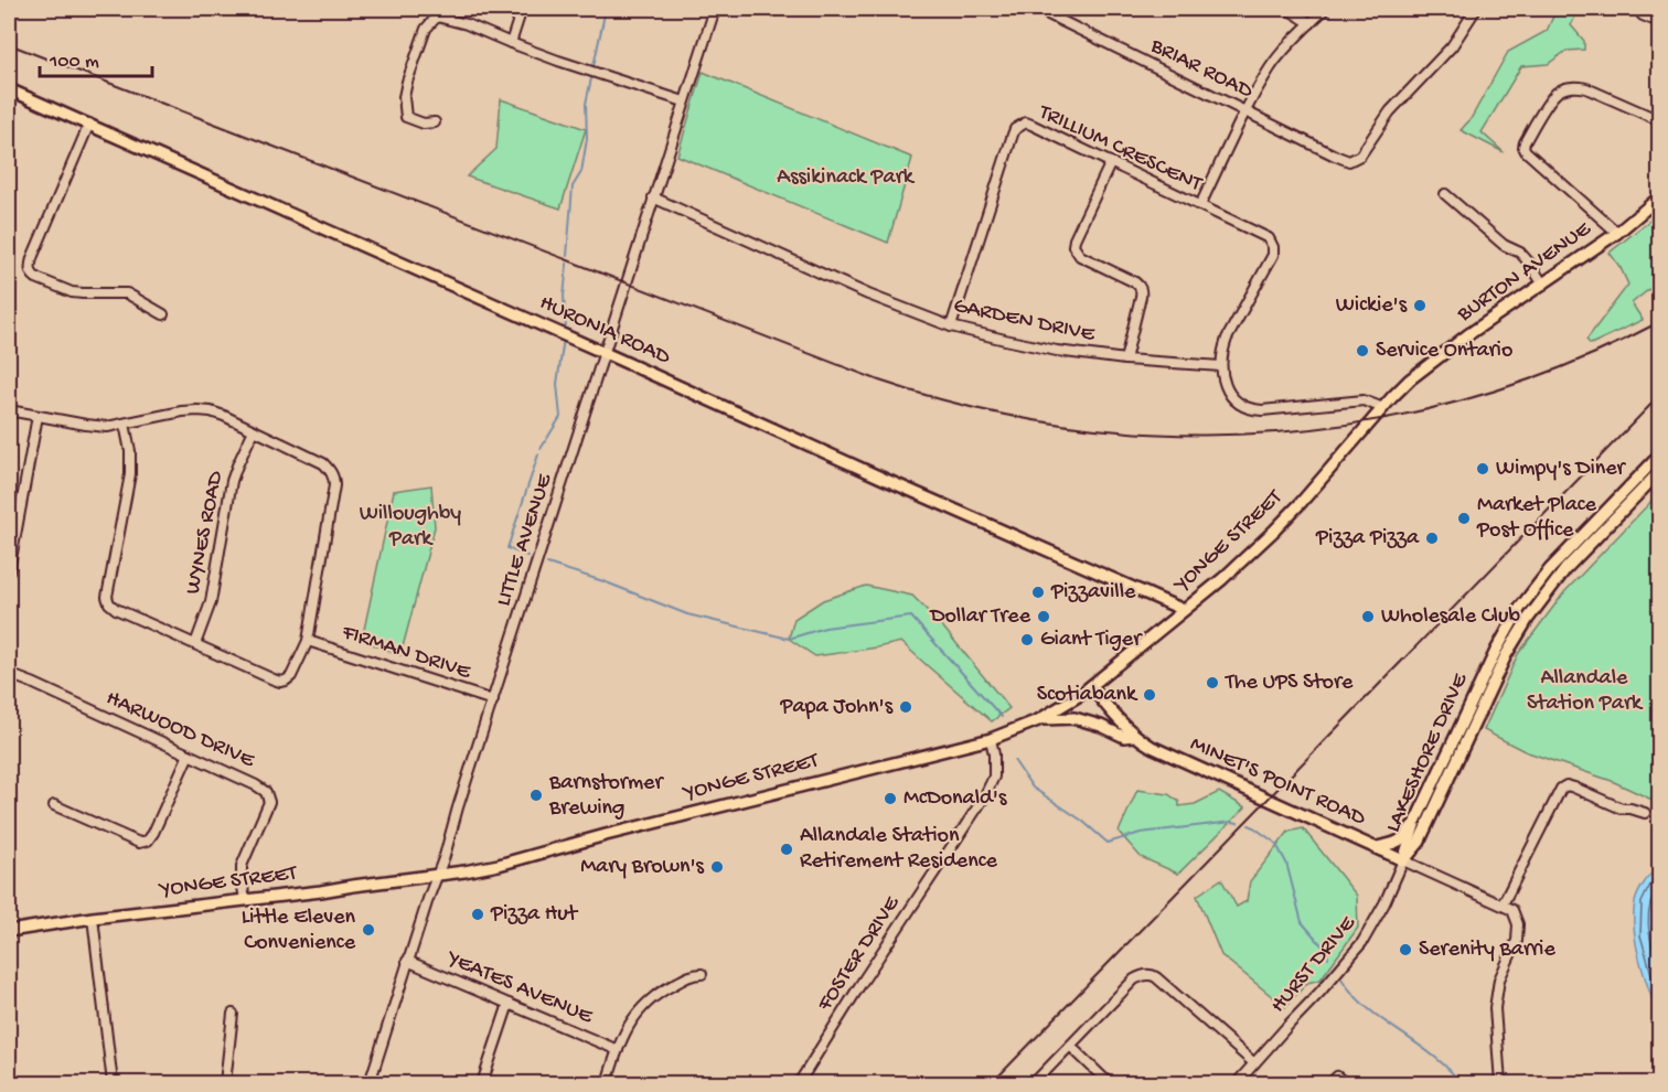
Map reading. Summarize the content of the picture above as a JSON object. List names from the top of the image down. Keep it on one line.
{"streets":{"main road":["BURTON AVENUE","HURONIA ROAD","YONGE STREET","LAKESHORE DRIVE","MINET'S POINT ROAD"],"street":["BRIAR ROAD","TRILLIUM CRESCENT","GARDEN DRIVE","WYNES ROAD","LITTLE AVENUE","FIRMAN DRIVE","HARWOOD DRIVE","FOSTER DRIVE","HURST DRIVE","YEATES AVENUE"]},"crossings":[["TRILLIUM CRESCENT","GARDEN DRIVE"],["BURTON AVENUE","YONGE STREET"],["GARDEN DRIVE","LITTLE AVENUE"],["HURONIA ROAD","LITTLE AVENUE"],["HURONIA ROAD","YONGE STREET"],["LITTLE AVENUE","YONGE STREET"],["LITTLE AVENUE","FIRMAN DRIVE"],["LITTLE AVENUE","YEATES AVENUE"],["YONGE STREET","HARWOOD DRIVE"],["YONGE STREET","MINET'S POINT ROAD"],["YONGE STREET","FOSTER DRIVE"],["LAKESHORE DRIVE","MINET'S POINT ROAD"],["LAKESHORE DRIVE","HURST DRIVE"],["MINET'S POINT ROAD","HURST DRIVE"]],"parks":["Assikinack Park","Willoughby Park","Allandale Station Park"],"places":["Wickie's","Service Ontario","Wimpy's Diner","Market Place Post Office","Pizza Pizza","Pizzaville","Dollar Tree","Wholesale Club","Giant Tiger","The UPS Store","Scotiabank","Papa John's","Barnstormer Brewing","McDonald's","Allandale Station Retirement Residence","Mary Brown's","Pizza Hut","Little Eleven Convenience","Serenity Barrie"],"scale_bar":"100 m"}
